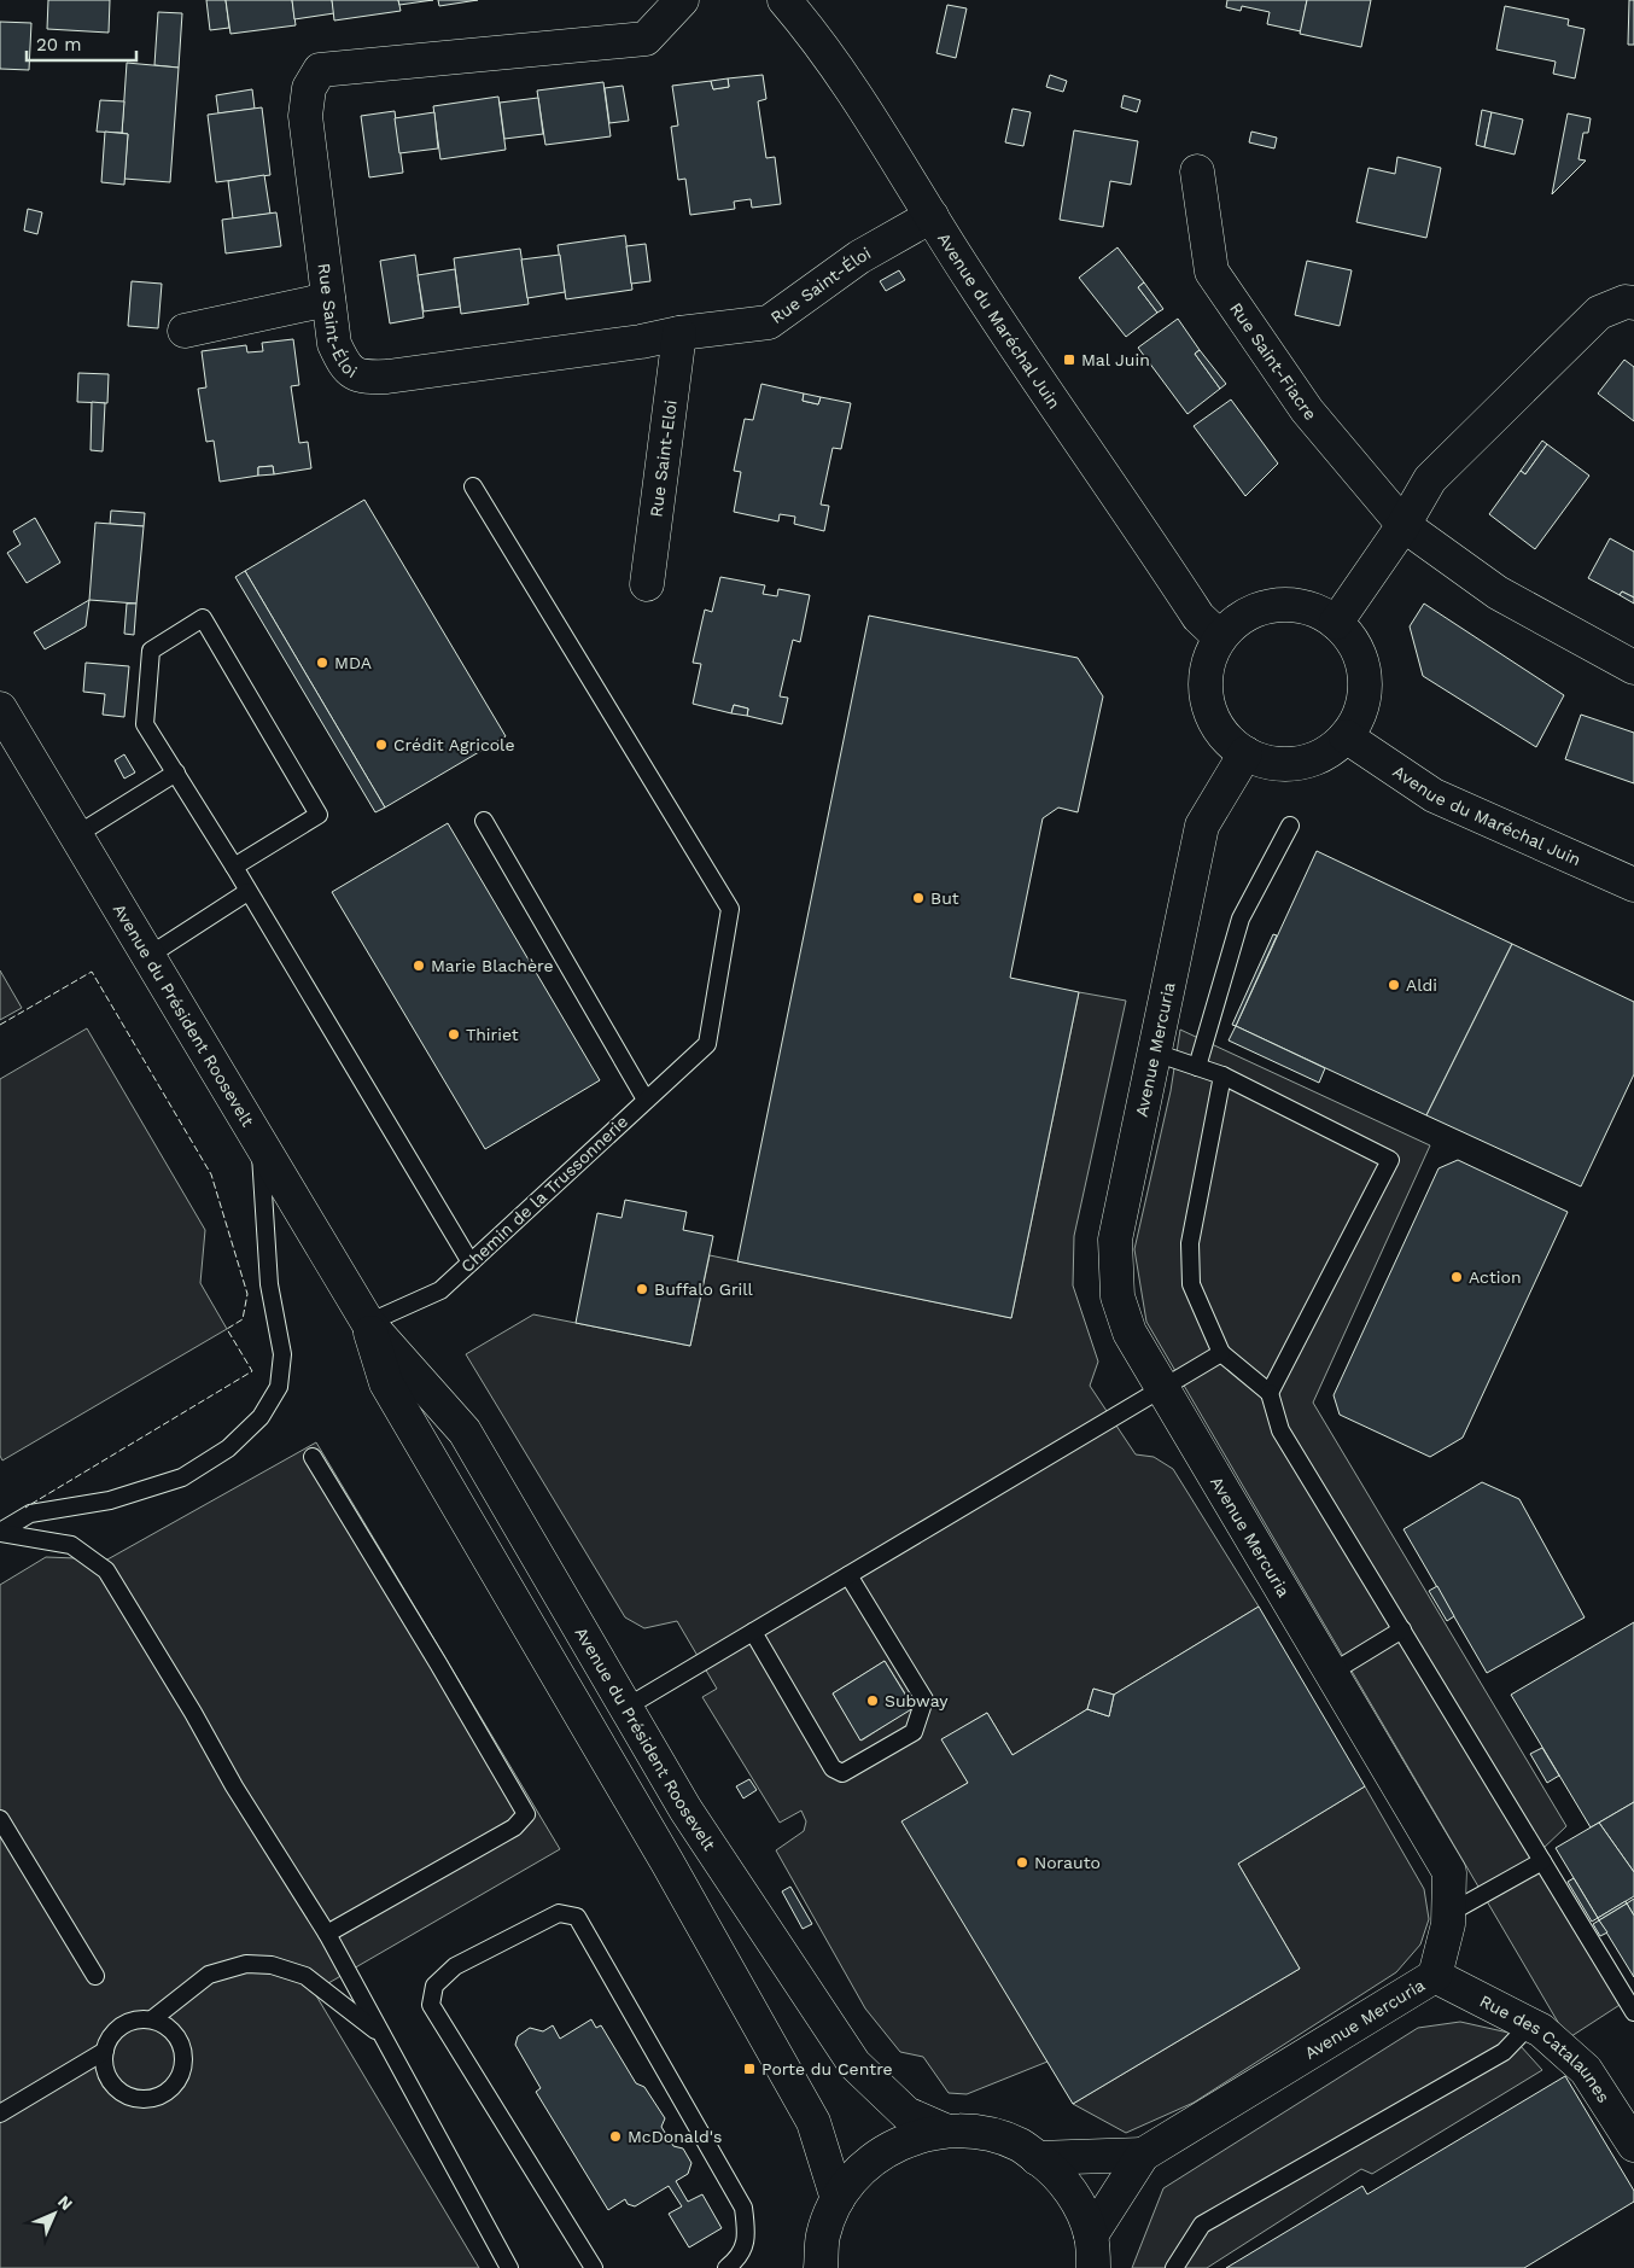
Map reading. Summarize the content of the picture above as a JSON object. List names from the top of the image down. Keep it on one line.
{"streets":{"street":["Rue Saint-Éloi","Avenue du Maréchal Juin","Rue Saint-Fiacre","Rue Saint-Eloi","Avenue du Président Roosevelt","Avenue Mercuria","Rue des Catalaunes"],"lane":["Chemin de la Trussonnerie"]},"crossings":[["Rue Saint-Éloi","Avenue du Maréchal Juin"],["Rue Saint-Éloi","Rue Saint-Eloi"],["Avenue du Maréchal Juin","Avenue Mercuria"],["Avenue du Président Roosevelt","Chemin de la Trussonnerie"],["Avenue Mercuria","Rue des Catalaunes"]],"places":{"transit":["Mal Juin","Porte du Centre"],"other":["MDA","Crédit Agricole","But","Marie Blachère","Aldi","Thiriet","Action","Buffalo Grill","Subway","Norauto","McDonald's"]},"scale_bar":"20 m","north":"top right"}
